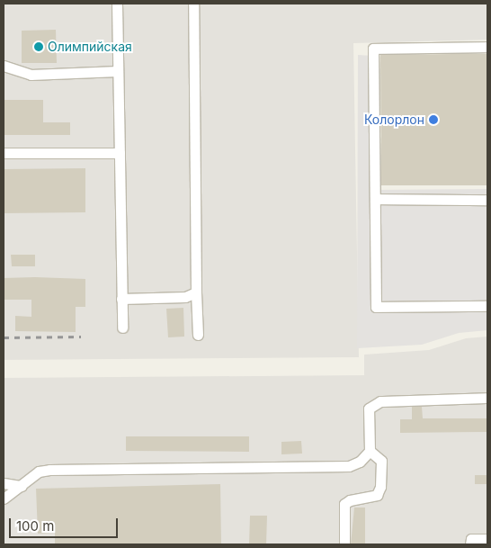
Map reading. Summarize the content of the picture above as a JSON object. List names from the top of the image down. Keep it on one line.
{"places":["Олимпийская","Колорлон"],"scale_bar":"100 m"}
